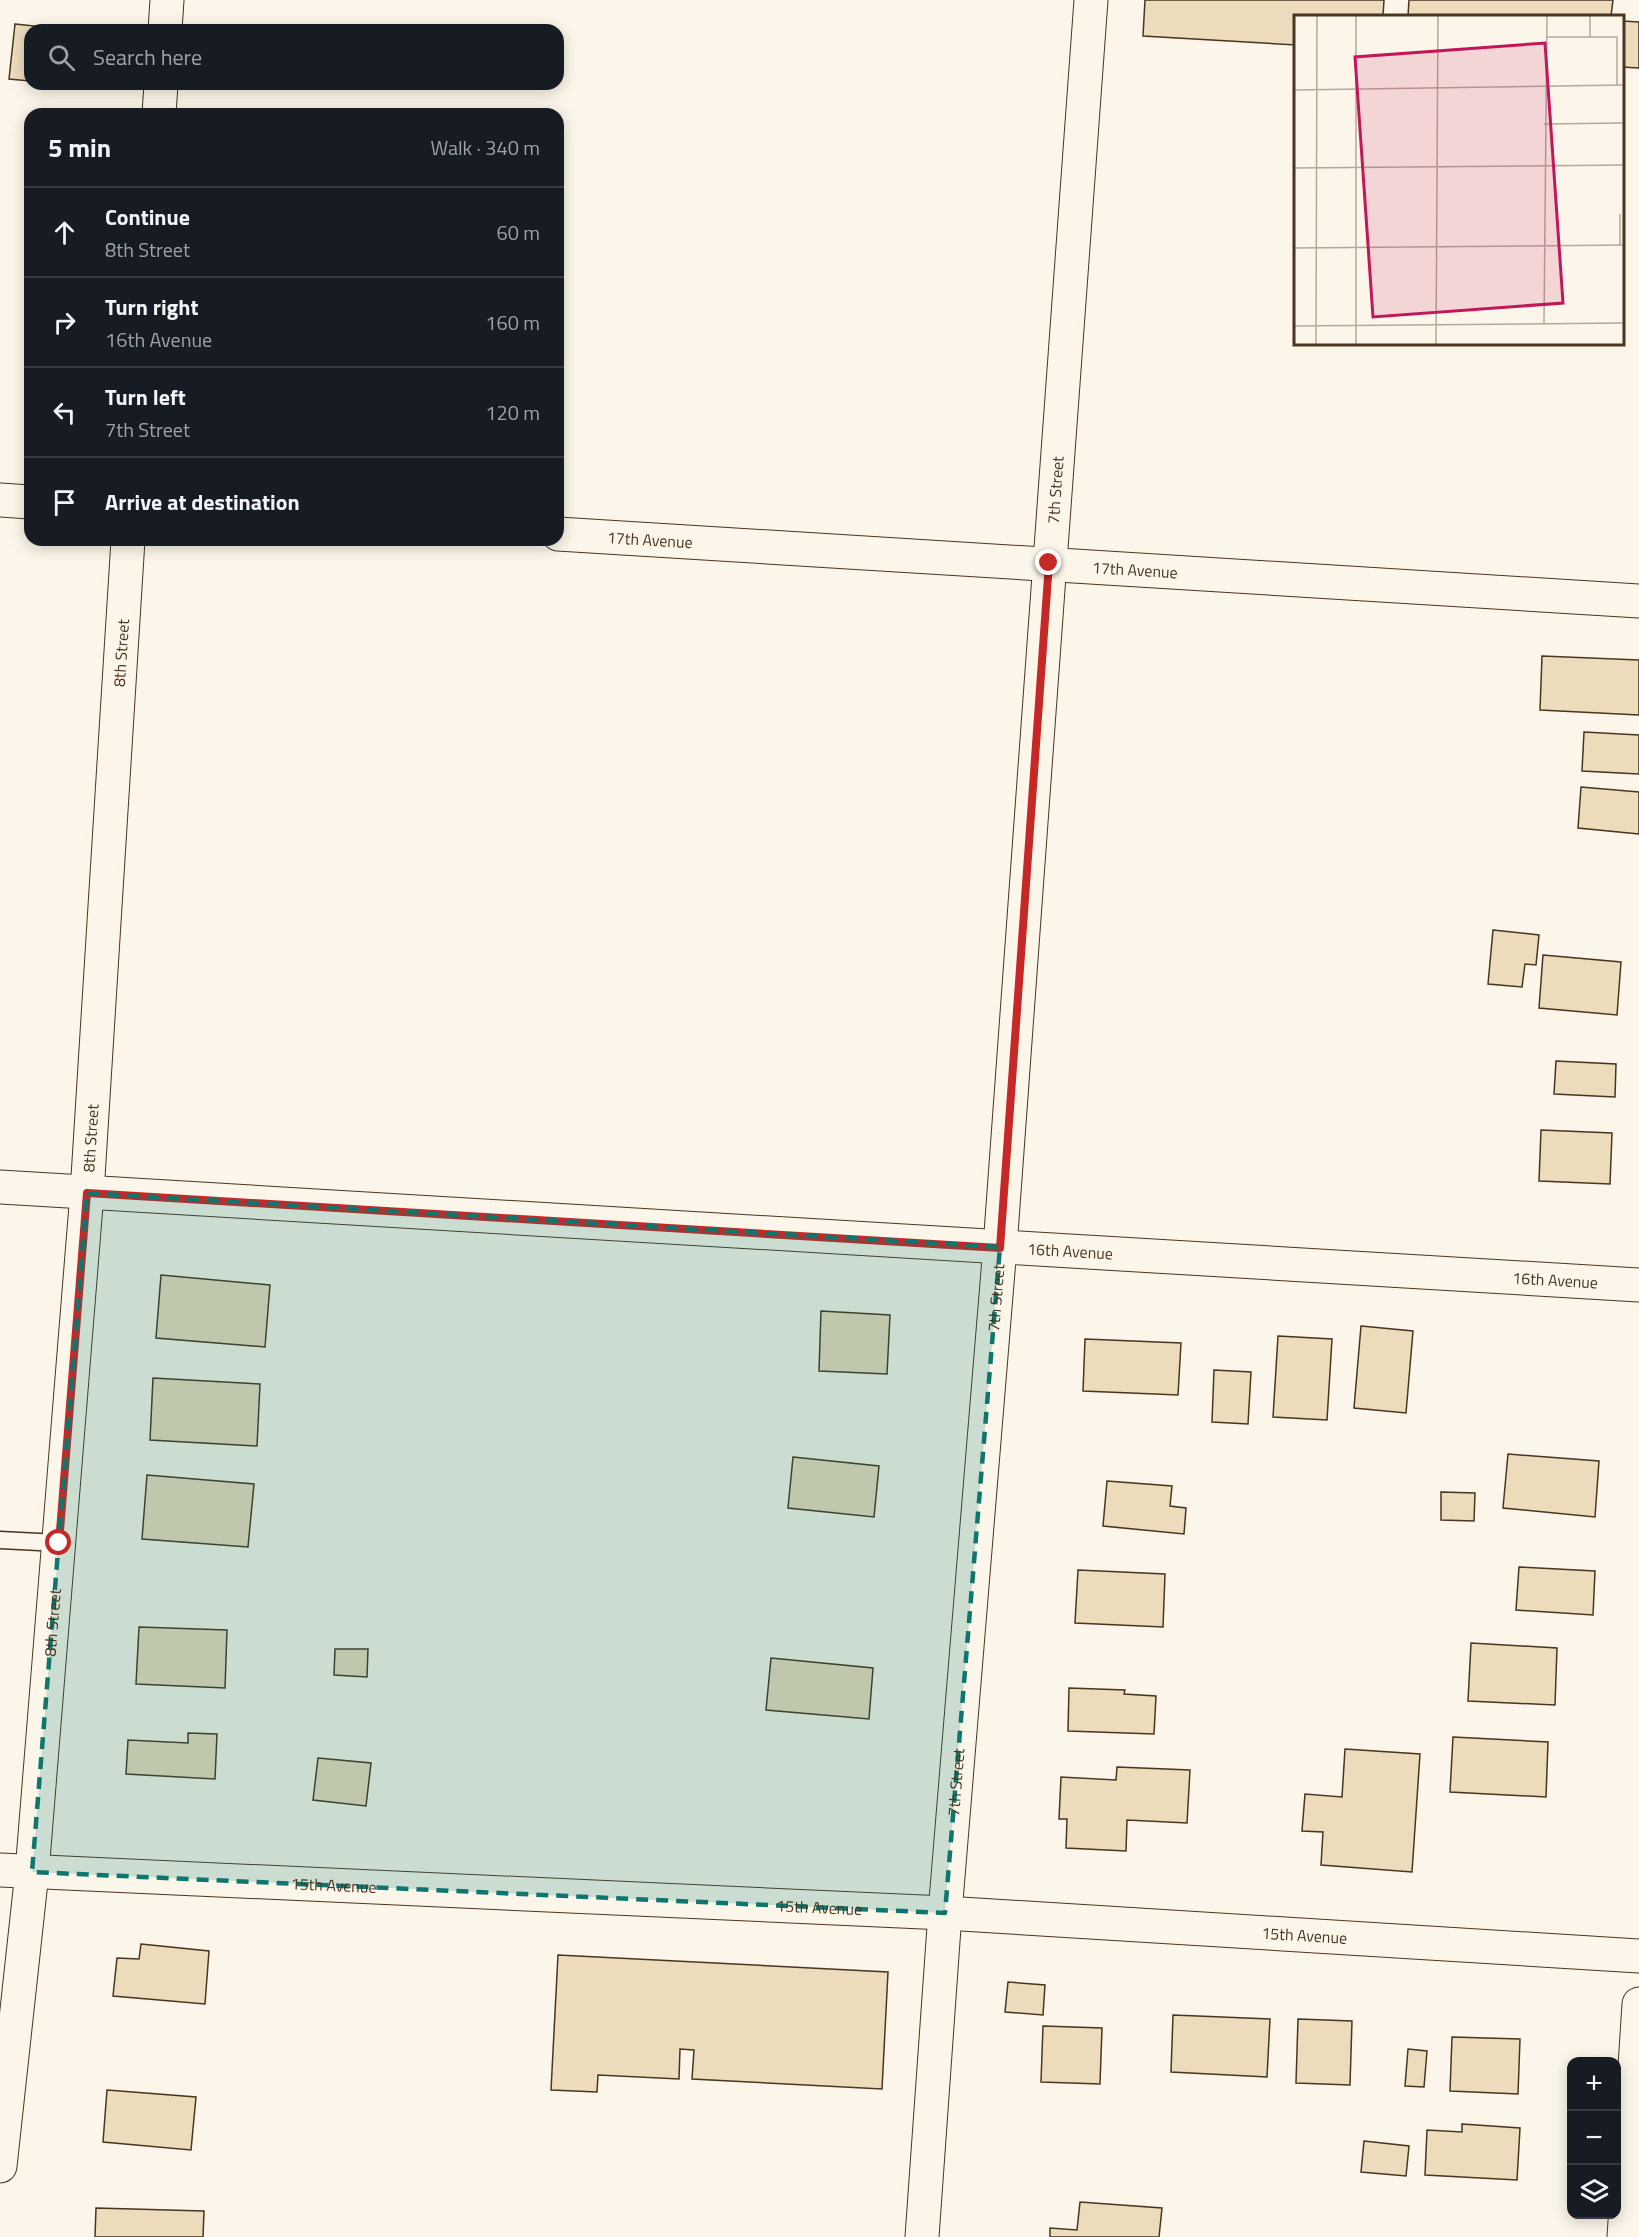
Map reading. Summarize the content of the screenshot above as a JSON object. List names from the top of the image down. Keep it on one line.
{"streets":{"street":["7th Street","17th Avenue","8th Street","16th Avenue","15th Avenue"]},"crossings":[["7th Street","17th Avenue"],["7th Street","16th Avenue"],["7th Street","15th Avenue"],["8th Street","16th Avenue"],["8th Street","15th Avenue"]],"page":{"search":"Search here","heading":["5 min","Walk · 340 m"],"list":[["Continue","8th Street","60 m"],["Turn right","16th Avenue","160 m"],["Turn left","7th Street","120 m"],"Arrive at destination"],"map_buttons":["+","−"]}}
